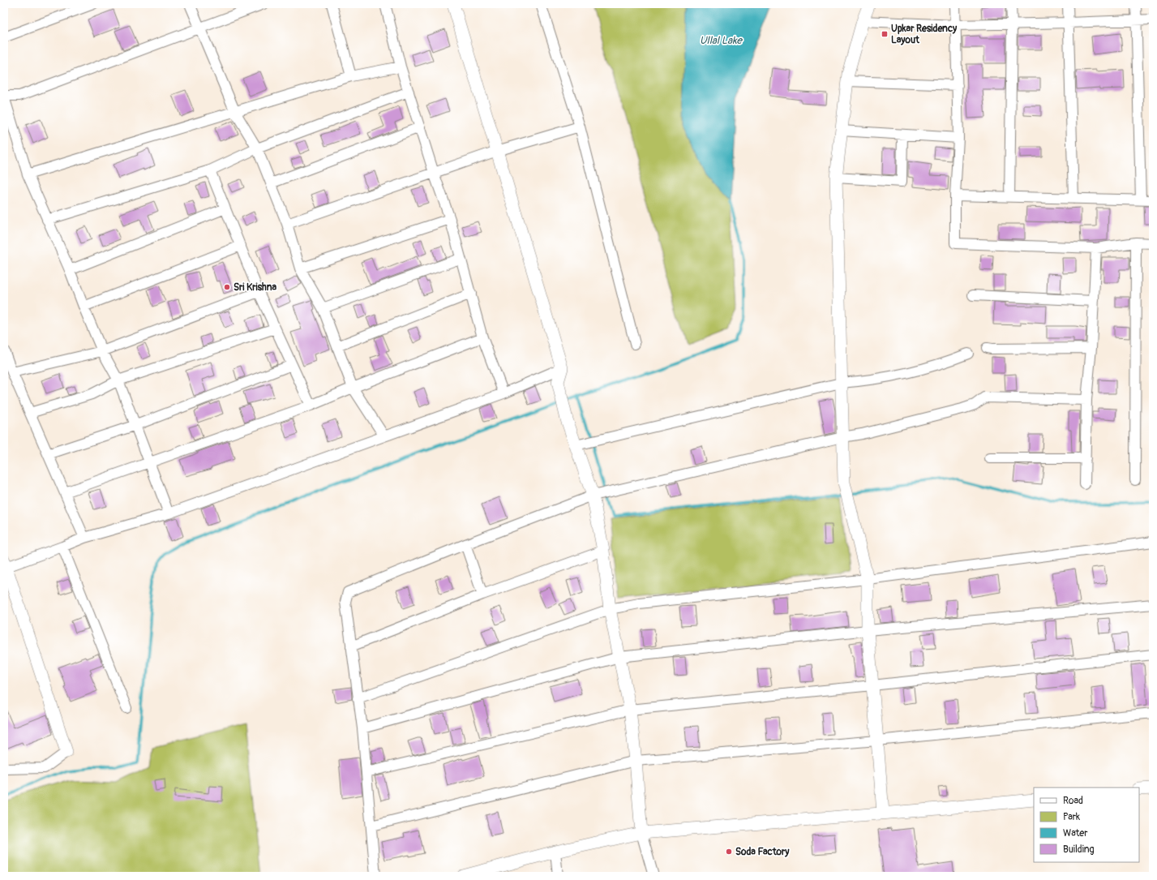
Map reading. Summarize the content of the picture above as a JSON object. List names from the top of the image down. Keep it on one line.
{"water":["Ullal Lake"],"places":{"transit":["Upkar Residency Layout"],"other":["Sri Krishna","Soda Factory"]},"legend":["Road","Park","Water","Building"]}
